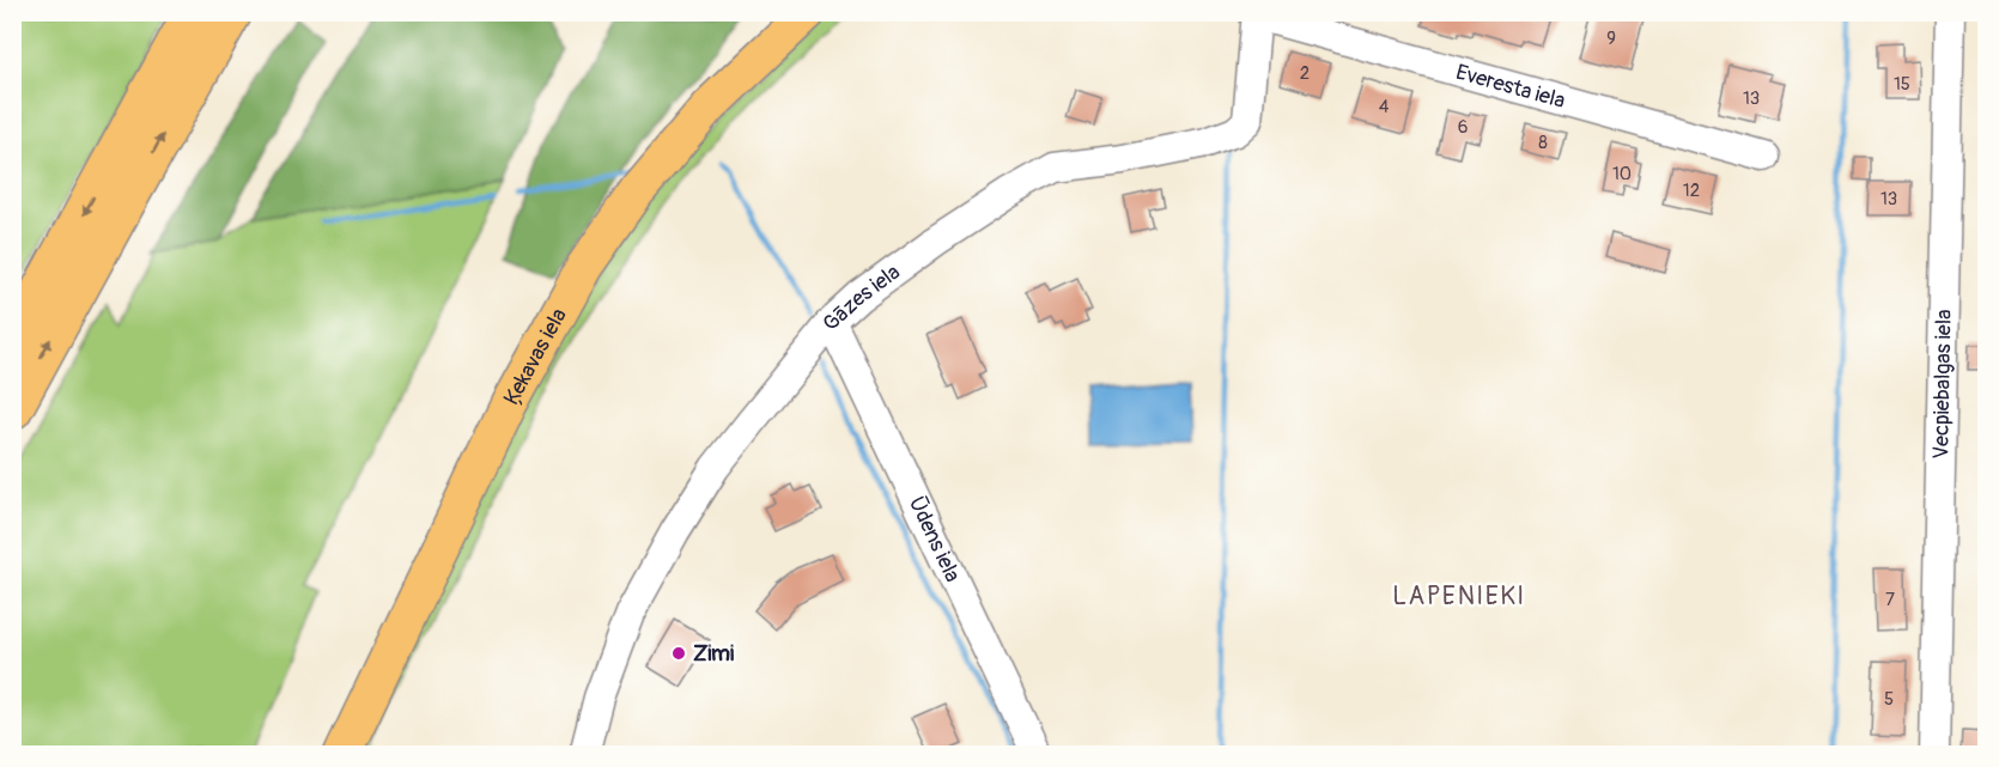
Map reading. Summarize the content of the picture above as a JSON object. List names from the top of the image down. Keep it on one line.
{"streets":{"main road":["Ķekavas iela"],"street":["Everesta iela","Gāzes iela","Vecpiebalgas iela","Ūdens iela"]},"crossings":[["Everesta iela","Gāzes iela"],["Gāzes iela","Ūdens iela"]],"districts":["LAPENIEKI"],"places":["Zimi"],"house_numbers":["9","2","15","13","4","6","8","10","12","13","7","5"]}
